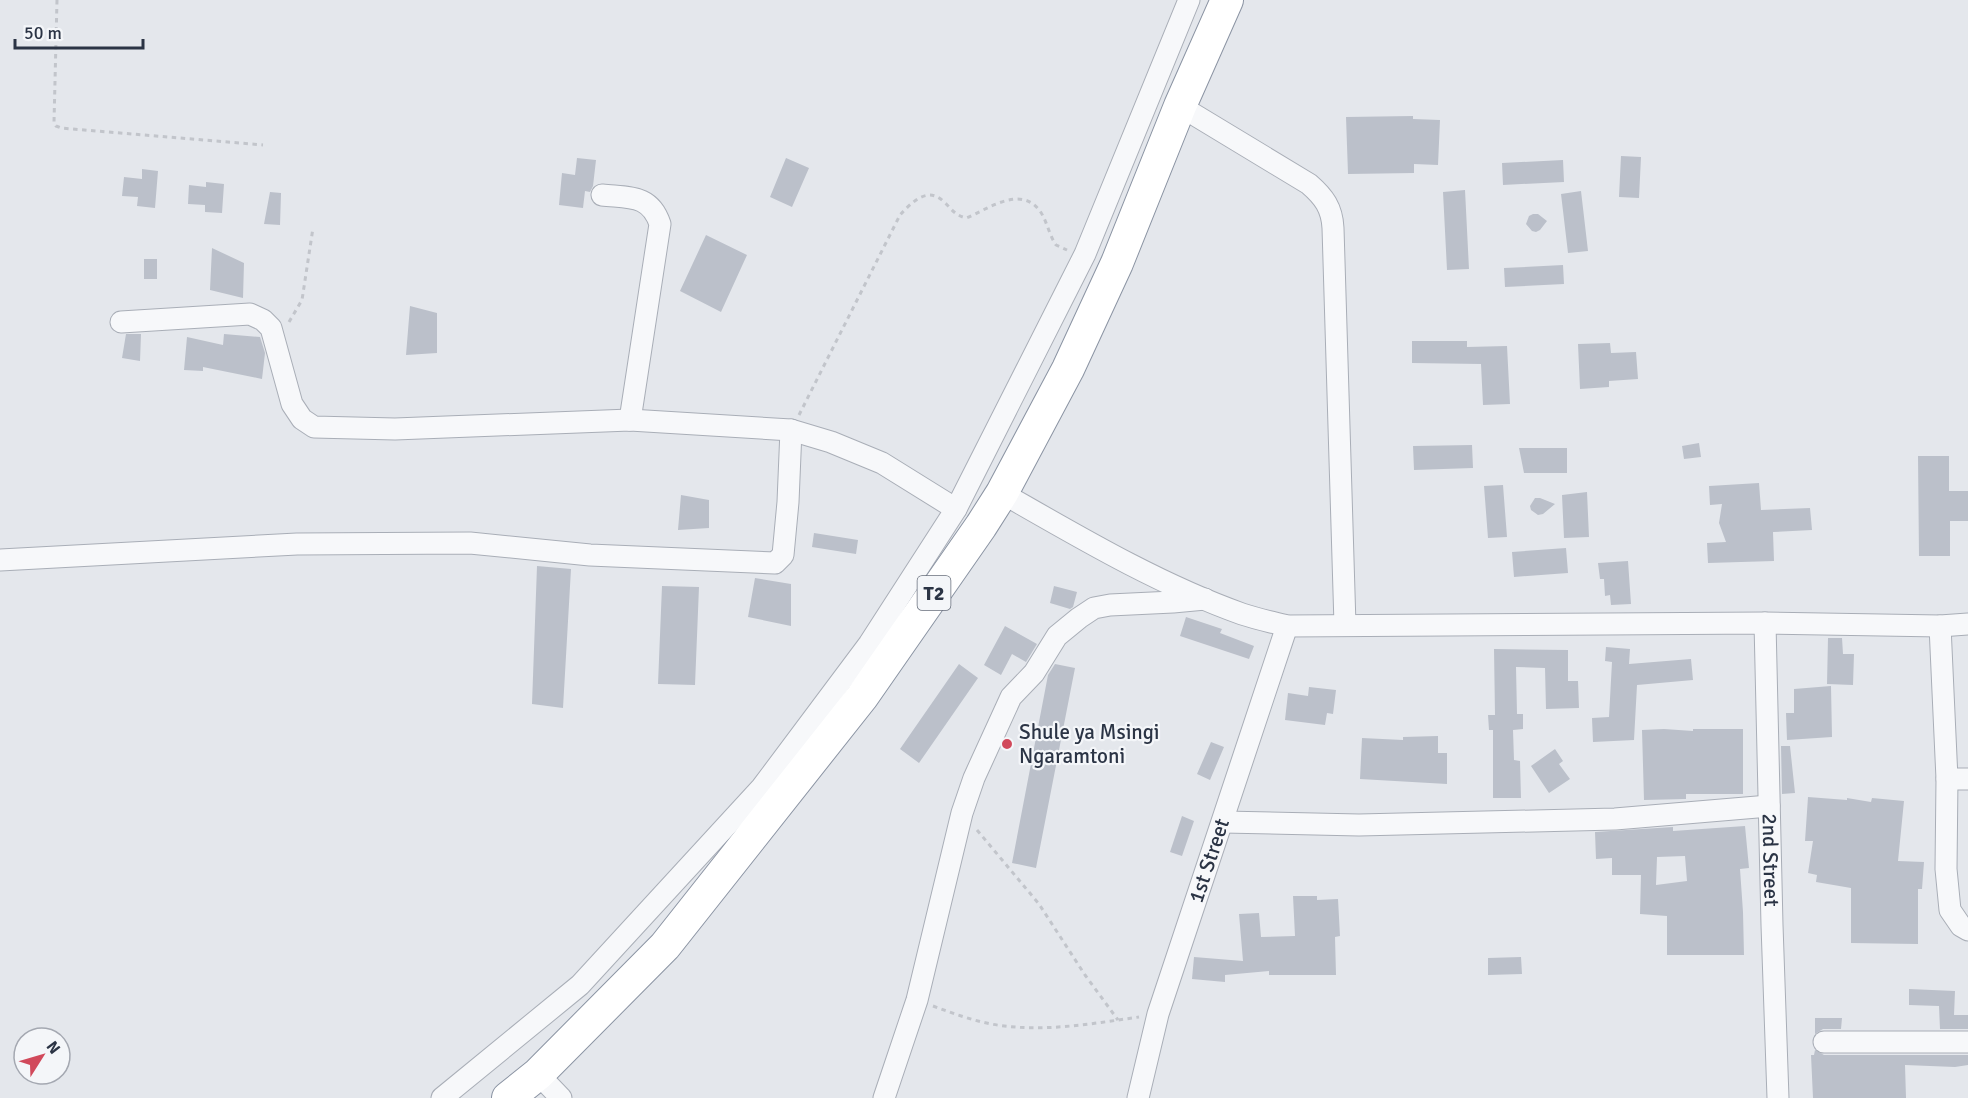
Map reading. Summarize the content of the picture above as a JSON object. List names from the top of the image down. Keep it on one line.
{"streets":{"highway":["T2"],"street":["2nd Street","1st Street"]},"places":["Shule ya Msingi Ngaramtoni"],"scale_bar":"50 m","north":"top right"}
